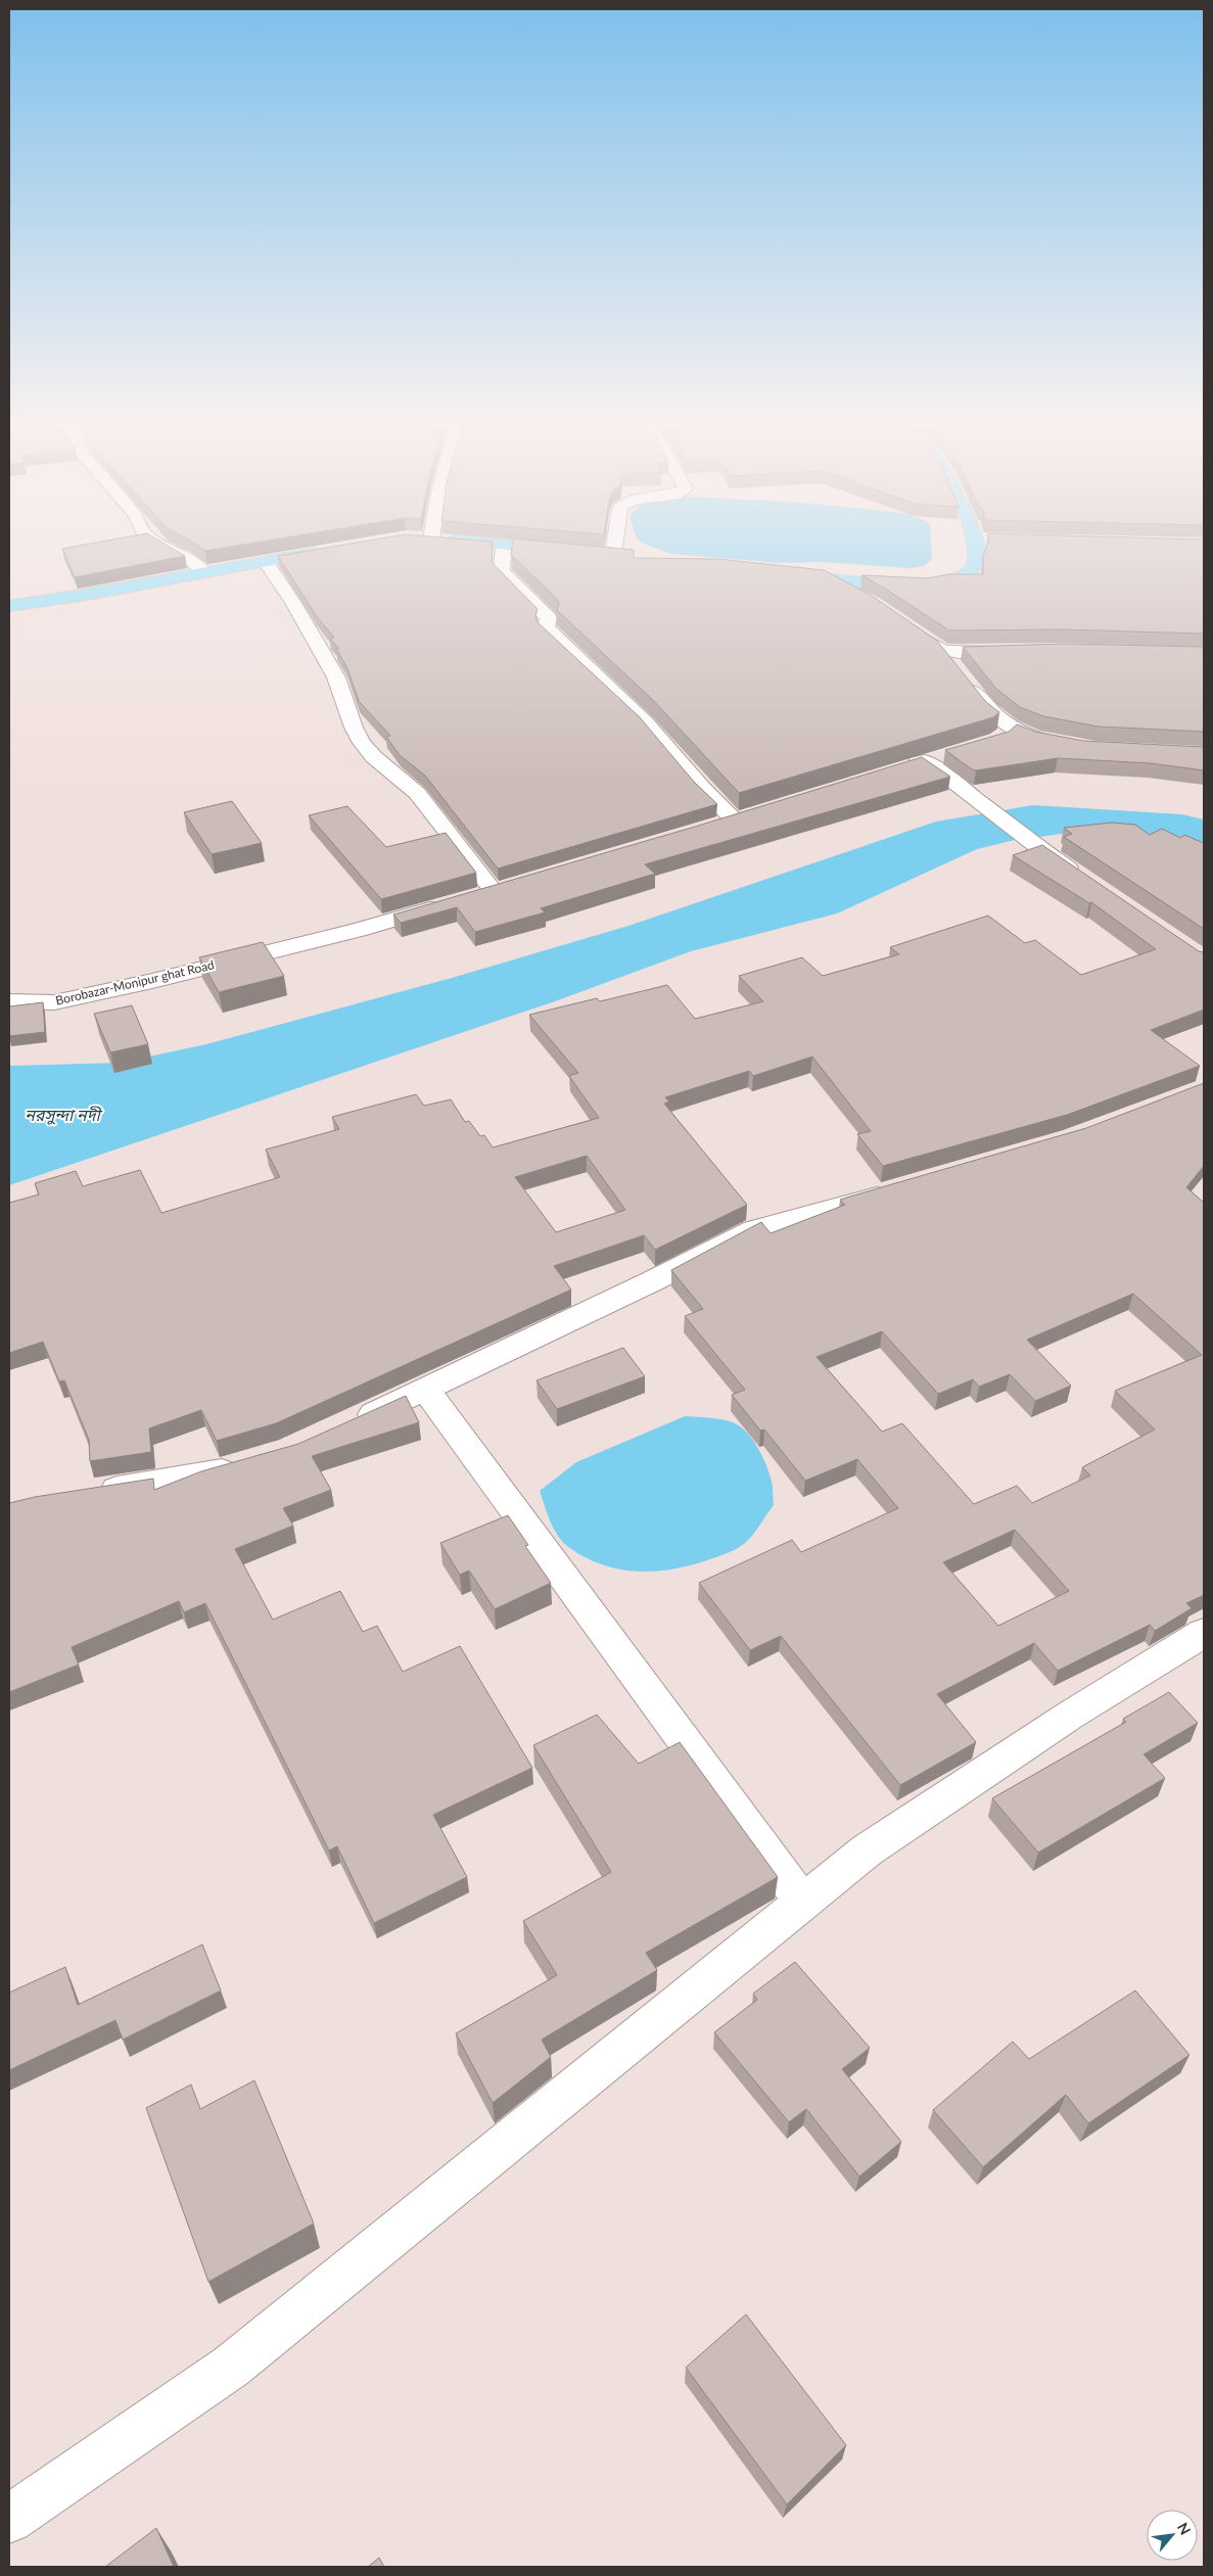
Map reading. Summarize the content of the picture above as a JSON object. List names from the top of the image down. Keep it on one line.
{"streets":{"street":["Borobazar-Monipur ghat Road"]},"water":["নরসুন্দা নদী"],"north":"top right"}
